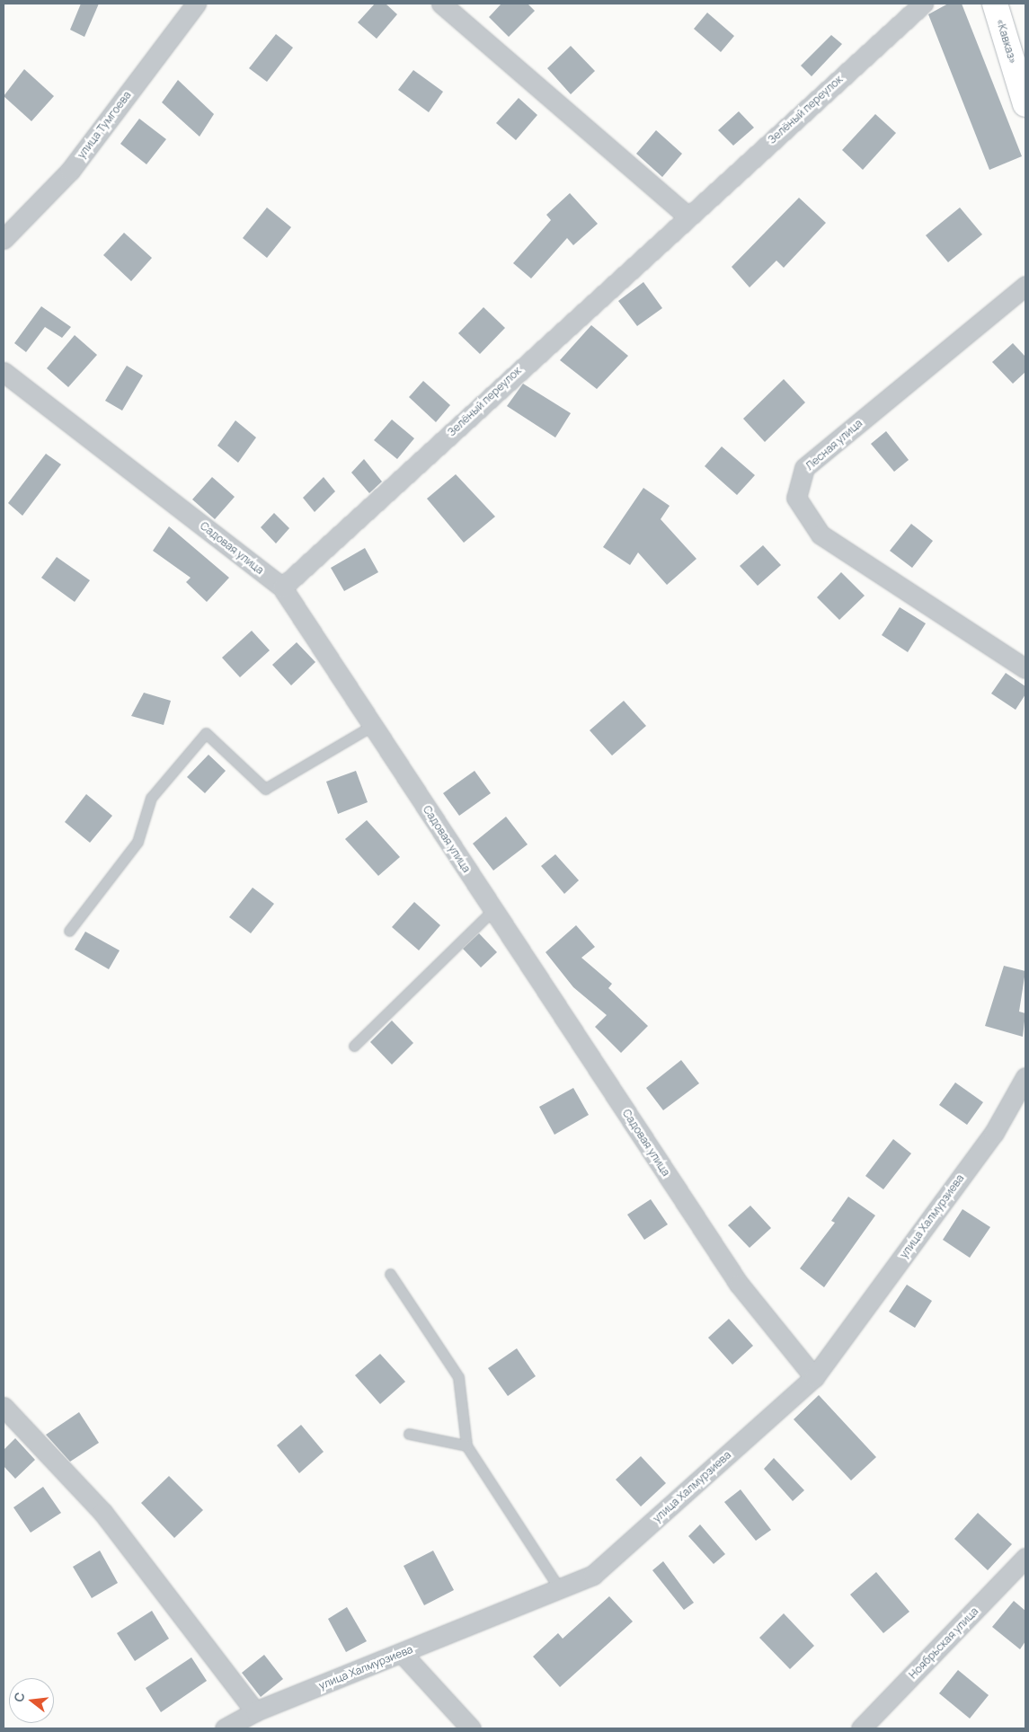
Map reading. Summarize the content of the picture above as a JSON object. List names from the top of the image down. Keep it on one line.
{"streets":{"highway":["«Кавказ»"],"street":["Зелёный переулок","улица Тумгоева","Лесная улица","Садовая улица","улица Халмурзиева","Ноябрьская улица"]},"crossings":[["Зелёный переулок","Садовая улица"],["Садовая улица","улица Халмурзиева"]],"north":"left"}
